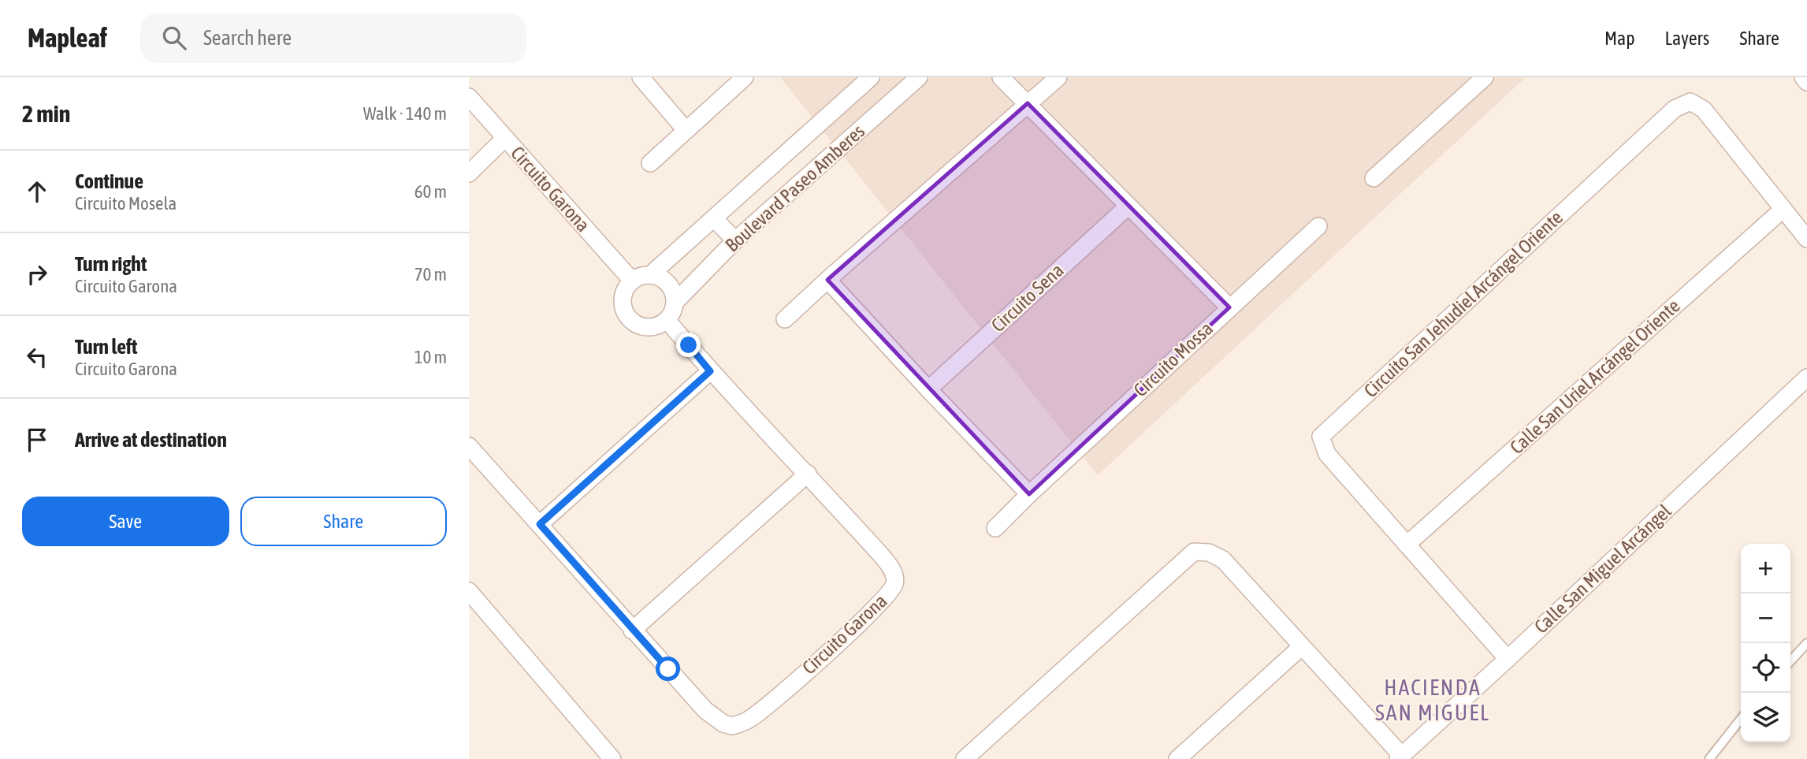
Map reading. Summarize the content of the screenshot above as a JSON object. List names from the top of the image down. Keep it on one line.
{"streets":{"street":["Boulevard Paseo Amberes","Circuito Garona","Circuito Sena","Circuito San Jehudiel Arcángel Oriente","Circuito Mossa","Calle San Uriel Arcángel Oriente","Calle San Miguel Arcángel"]},"crossings":[["Boulevard Paseo Amberes","Circuito Garona"],["Circuito San Jehudiel Arcángel Oriente","Calle San Uriel Arcángel Oriente"],["Circuito San Jehudiel Arcángel Oriente","Calle San Miguel Arcángel"]],"districts":["HACIENDA SAN MIGUEL"],"page":{"header":"Mapleaf","search":"Search here","nav":["Map","Layers","Share"],"heading":["2 min","Walk · 140 m"],"list":[["Continue","Circuito Mosela","60 m"],["Turn right","Circuito Garona","70 m"],["Turn left","Circuito Garona","10 m"],"Arrive at destination"],"buttons":["Save","Share"],"map_buttons":["+","−"]}}
